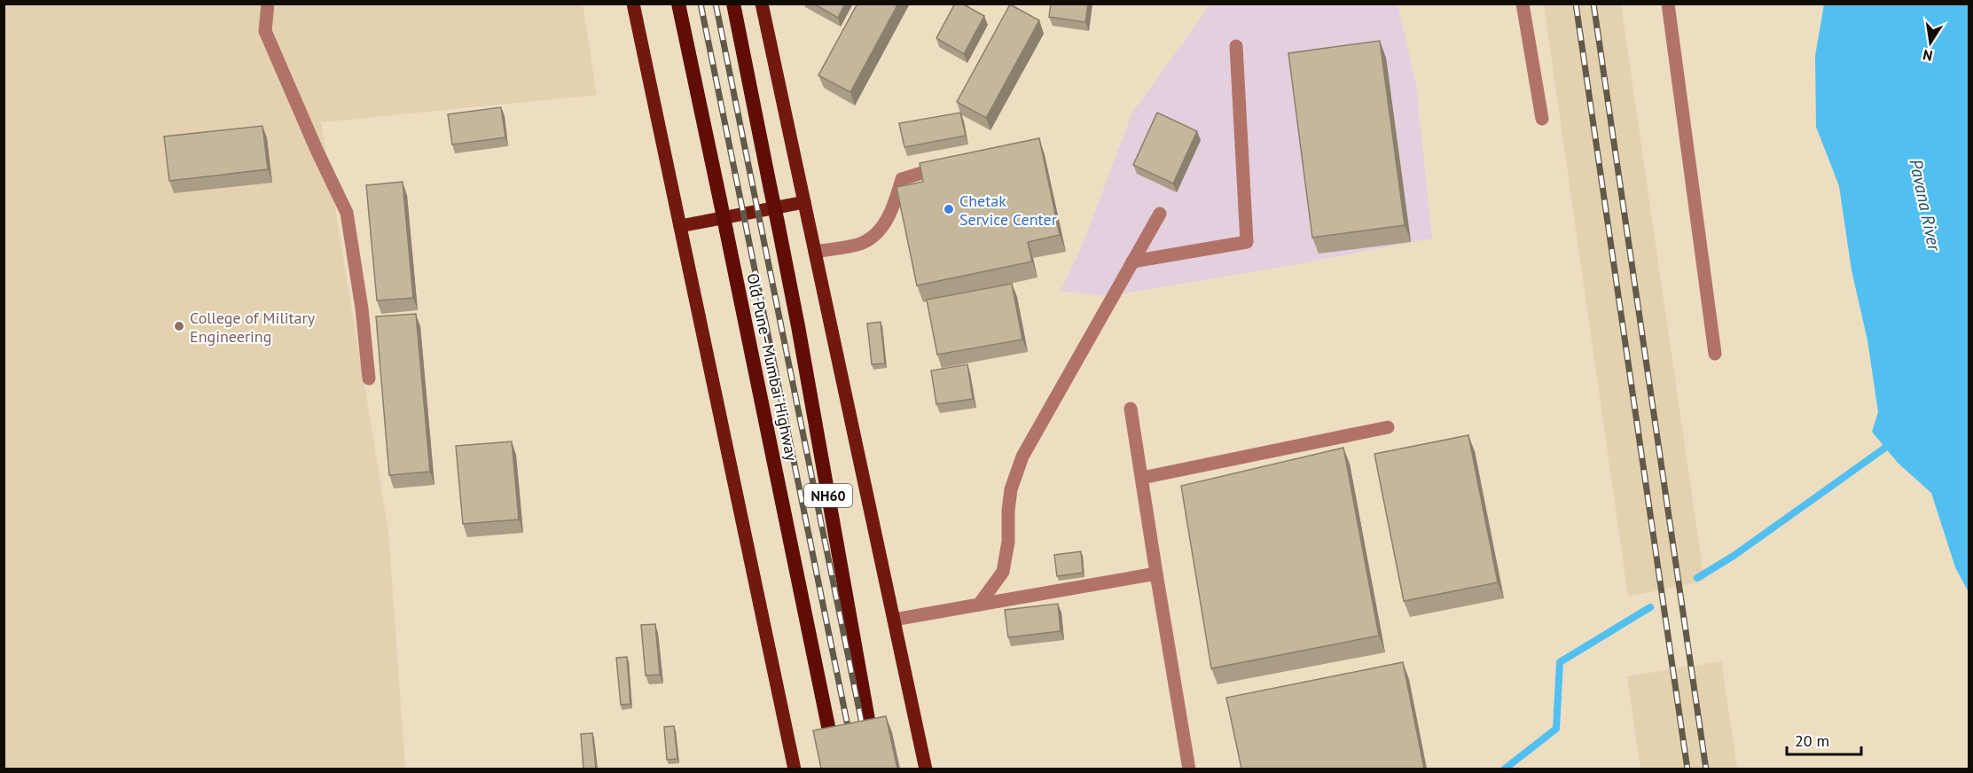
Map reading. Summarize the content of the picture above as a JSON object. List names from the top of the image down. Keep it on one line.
{"streets":{"highway":["Old Pune–Mumbai Highway","NH60"]},"water":["Pavana River"],"places":["Chetak Service Center","College of Military Engineering"],"scale_bar":"20 m","north":"bottom"}
